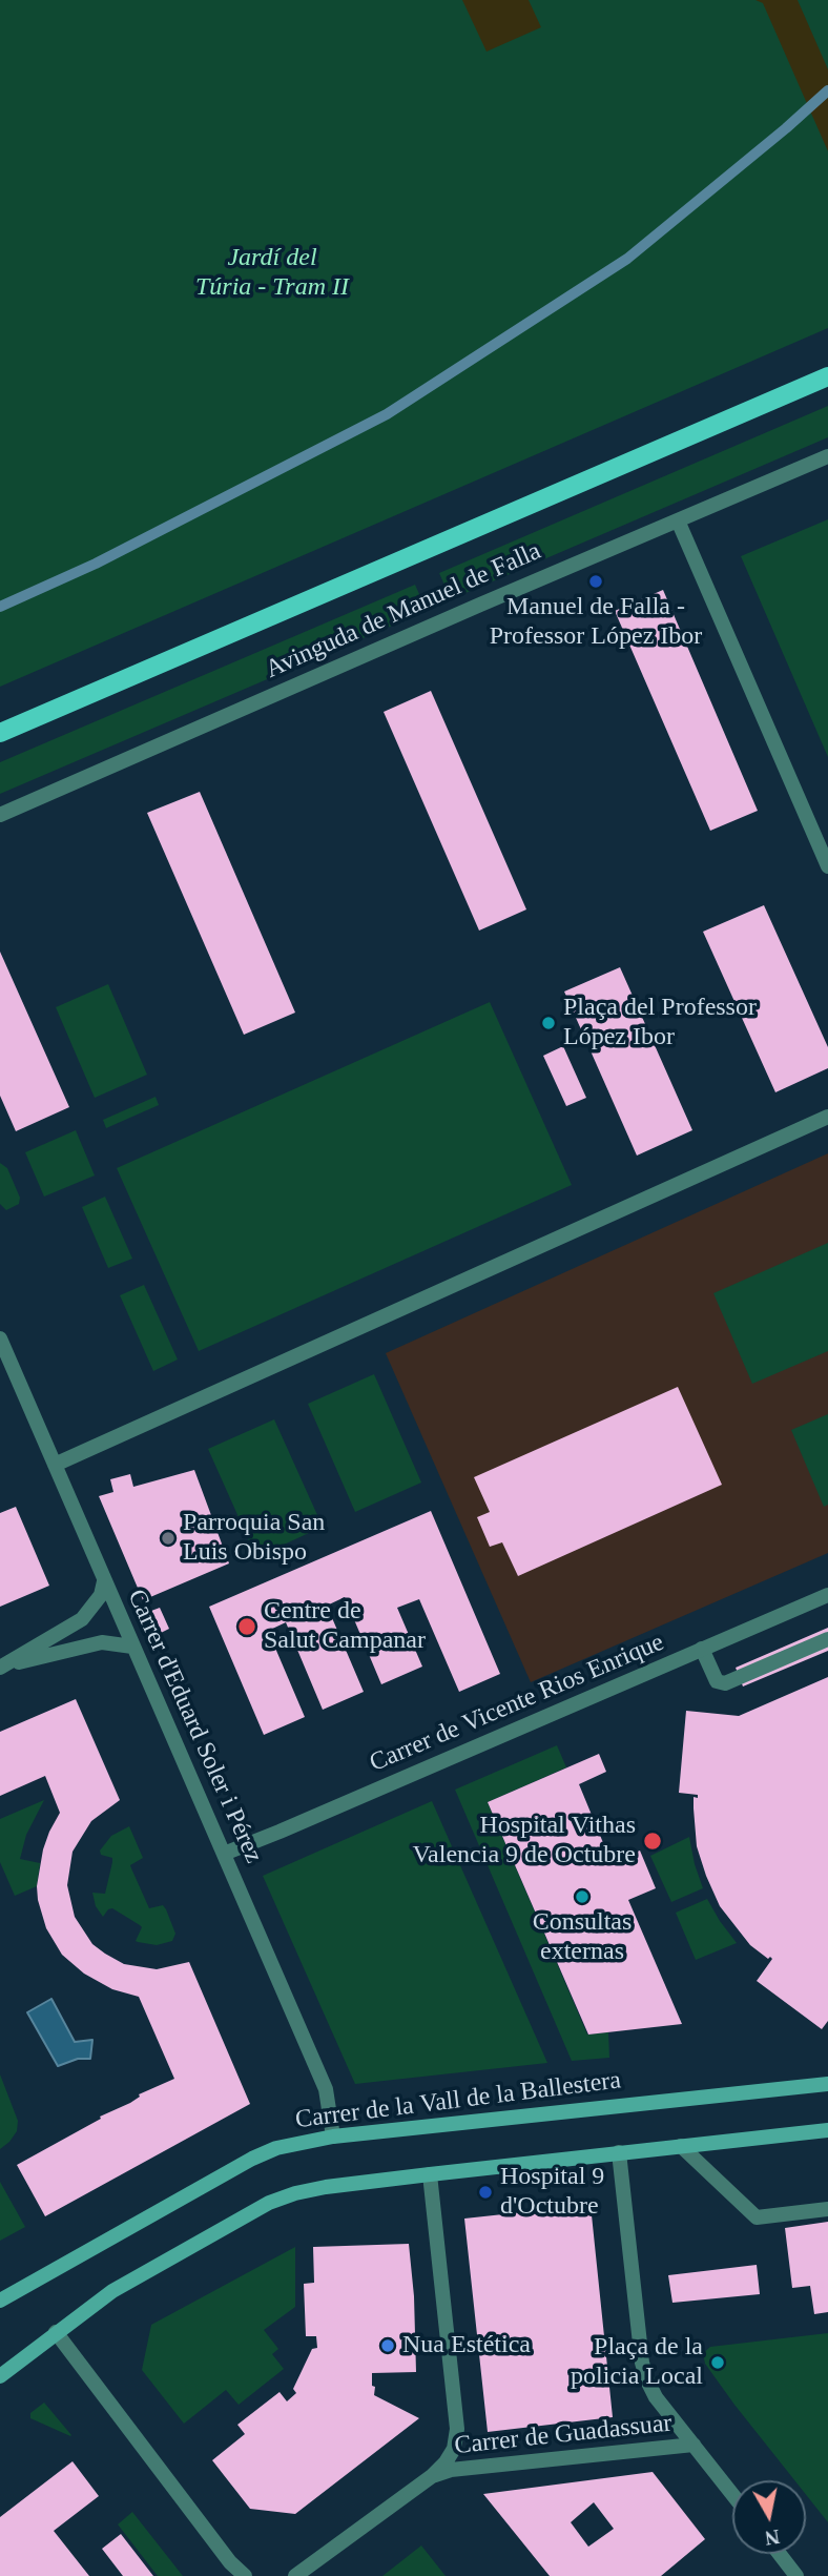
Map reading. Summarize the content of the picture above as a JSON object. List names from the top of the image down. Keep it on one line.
{"streets":{"main road":["Avinguda de Manuel de Falla"],"street":["Carrer de Vicente Rios Enrique","Carrer d'Eduard Soler i Pérez","Carrer de la Vall de la Ballestera","Carrer de Guadassuar"]},"crossings":[["Carrer de Vicente Rios Enrique","Carrer d'Eduard Soler i Pérez"],["Carrer d'Eduard Soler i Pérez","Carrer de la Vall de la Ballestera"]],"parks":["Jardí del Túria - Tram II"],"places":["Manuel de Falla - Professor López Ibor","Plaça del Professor López Ibor","Parroquia San Luis Obispo","Centre de Salut Campanar","Hospital Vithas Valencia 9 de Octubre","Consultas externas","Hospital 9 d'Octubre","Nua Estética","Plaça de la policia Local"],"north":"bottom"}
